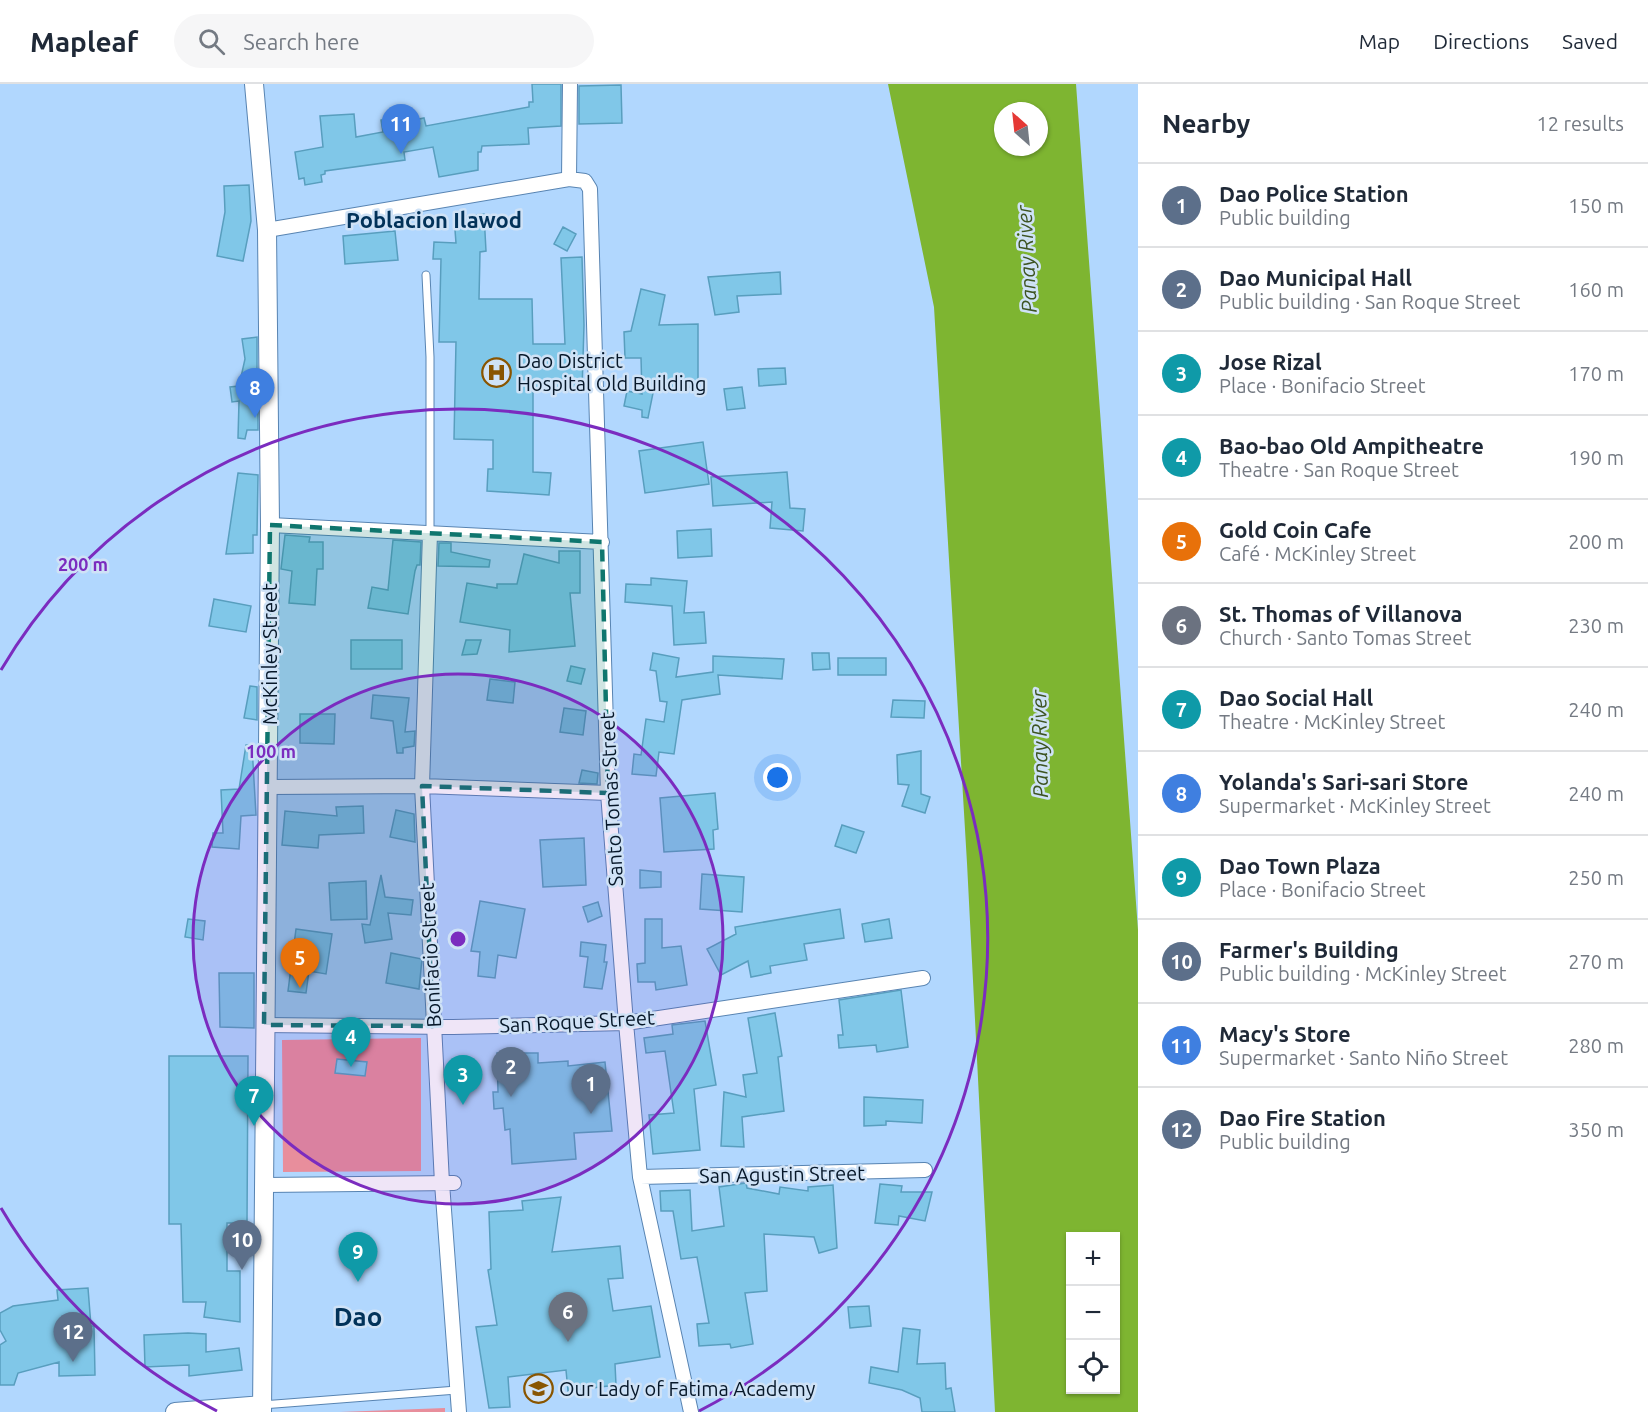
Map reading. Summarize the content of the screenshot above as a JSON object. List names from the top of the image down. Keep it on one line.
{"streets":{"street":["McKinley Street","Santo Tomas Street","Bonifacio Street","San Roque Street","San Agustin Street"]},"crossings":[["McKinley Street","San Roque Street"],["Santo Tomas Street","San Roque Street"],["Santo Tomas Street","San Agustin Street"],["Bonifacio Street","San Roque Street"]],"districts":["Poblacion Ilawod","Dao"],"water":["Panay River"],"places":{"hospital":["Dao District Hospital Old Building"],"school or university":["Our Lady of Fatima Academy"]},"north":"top left","page":{"header":"Mapleaf","search":"Search here","nav":["Map","Directions","Saved"],"heading":["Nearby","12 results"],"pins":["11","8","5","4","2","3","1","7","10","9","6","12"],"list":[{"mark":"1","name":"Dao Police Station","note":"Public building","value":"150 m"},{"mark":"2","name":"Dao Municipal Hall","note":"Public building · San Roque Street","value":"160 m"},{"mark":"3","name":"Jose Rizal","note":"Place · Bonifacio Street","value":"170 m"},{"mark":"4","name":"Bao-bao Old Ampitheatre","note":"Theatre · San Roque Street","value":"190 m"},{"mark":"5","name":"Gold Coin Cafe","note":"Café · McKinley Street","value":"200 m"},{"mark":"6","name":"St. Thomas of Villanova","note":"Church · Santo Tomas Street","value":"230 m"},{"mark":"7","name":"Dao Social Hall","note":"Theatre · McKinley Street","value":"240 m"},{"mark":"8","name":"Yolanda's Sari-sari Store","note":"Supermarket · McKinley Street","value":"240 m"},{"mark":"9","name":"Dao Town Plaza","note":"Place · Bonifacio Street","value":"250 m"},{"mark":"10","name":"Farmer's Building","note":"Public building · McKinley Street","value":"270 m"},{"mark":"11","name":"Macy's Store","note":"Supermarket · Santo Niño Street","value":"280 m"},{"mark":"12","name":"Dao Fire Station","note":"Public building","value":"350 m"}],"map_buttons":["+","−"]},"rings":["200 m","100 m"]}
